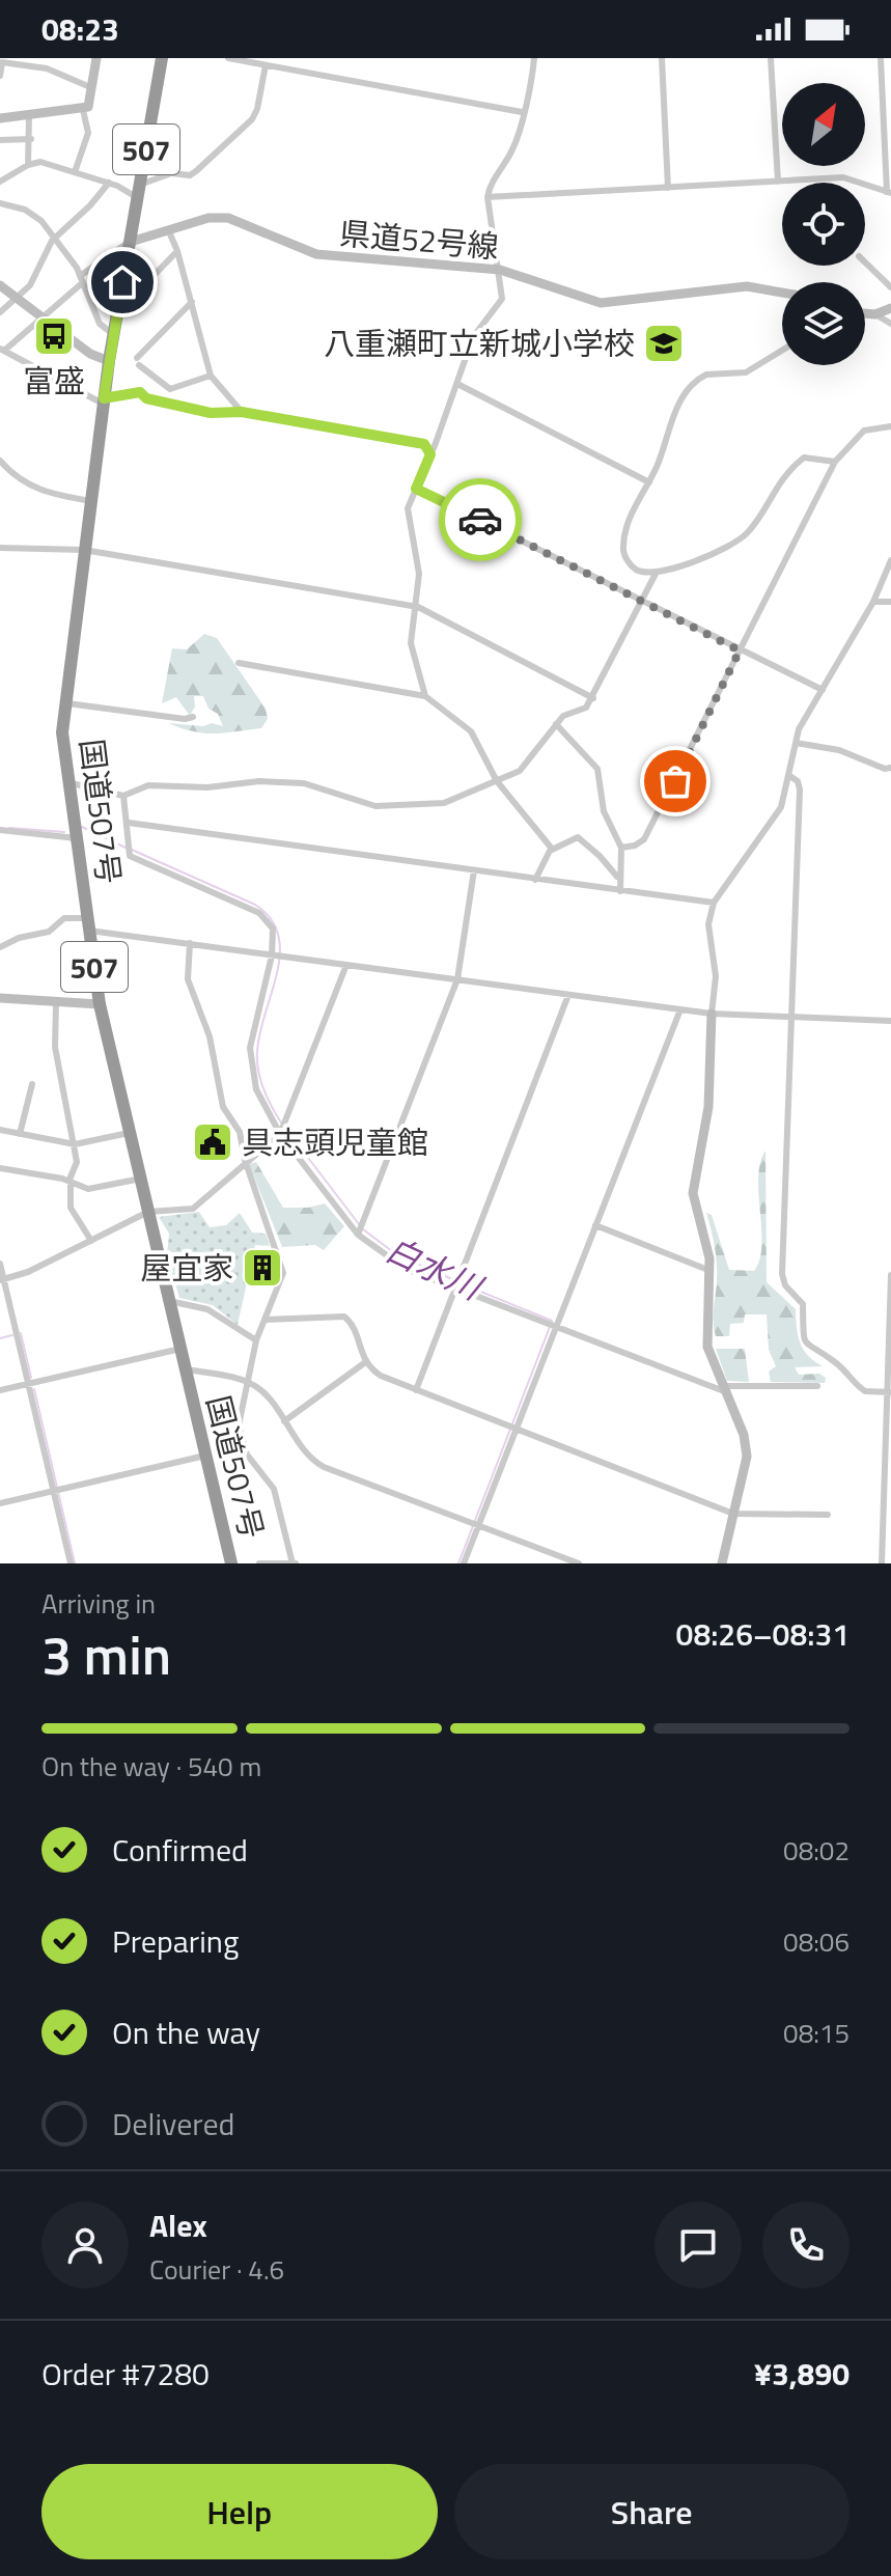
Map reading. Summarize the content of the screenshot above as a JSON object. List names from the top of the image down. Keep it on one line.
{"streets":{"highway":["507","国道507号"],"main road":["県道52号線"]},"crossings":[["県道52号線","国道507号"]],"water":["白水川"],"places":{"bus stop":["富盛"],"school or university":["八重瀬町立新城小学校"],"public building":["具志頭児童館"],"building":["屋宜家"]},"north":"top right","page":{"status":"08:23","heading":["3 min","Arriving in","08:26–08:31"],"panel":["Alex","Courier · 4.6","Order #7280","¥3,890"],"bar":"On the way · 540 m","list":[["Confirmed","08:02"],["Preparing","08:06"],["On the way","08:15"],"Delivered"],"buttons":["Help","Share"]}}
